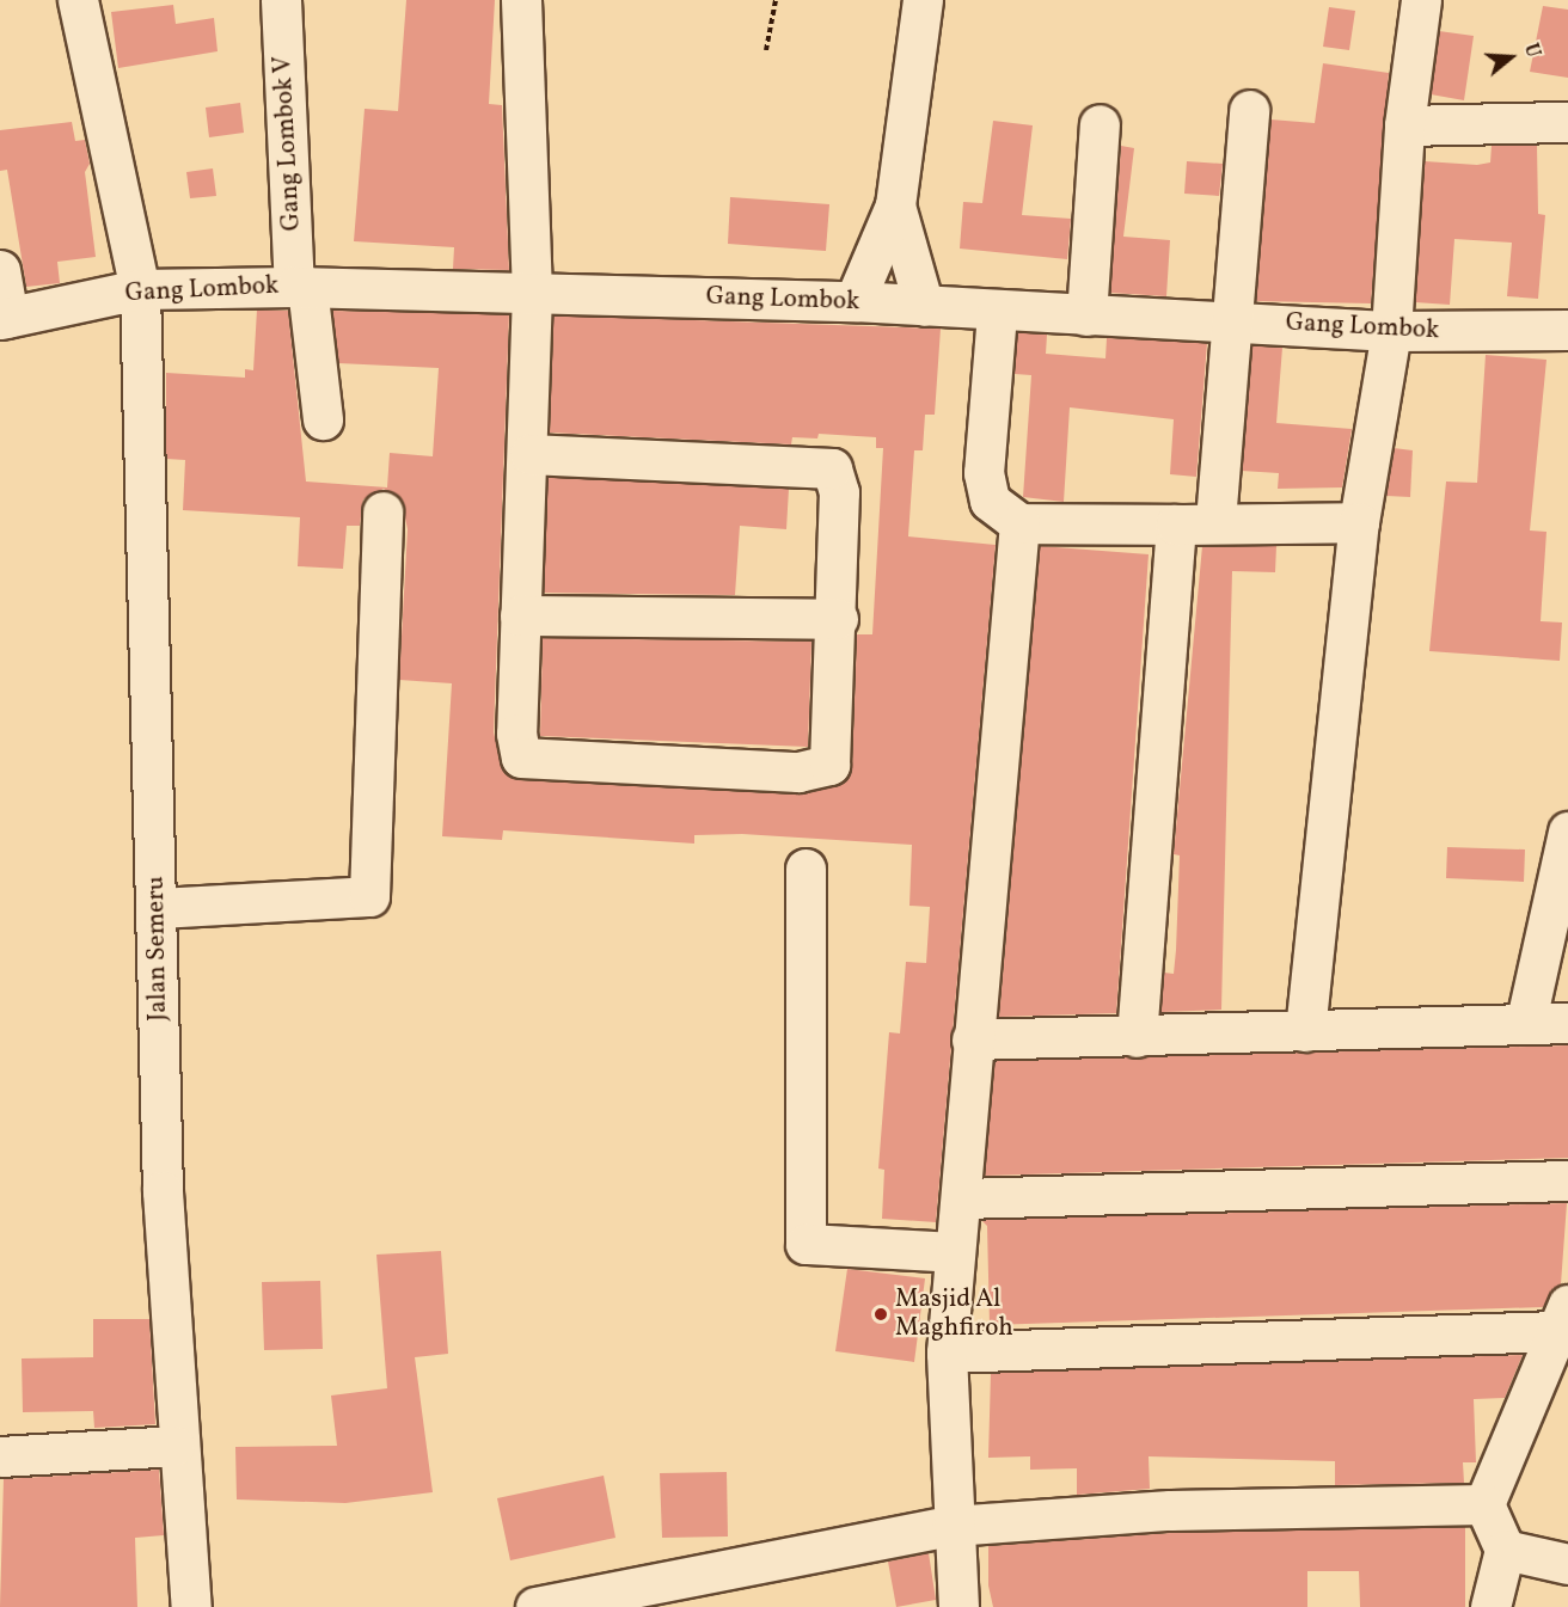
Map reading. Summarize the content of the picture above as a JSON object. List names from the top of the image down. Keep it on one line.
{"streets":{"street":["Gang Lombok V","Gang Lombok","Jalan Semeru"]},"crossings":[["Gang Lombok V","Gang Lombok"],["Gang Lombok","Jalan Semeru"]],"places":["Masjid Al Maghfiroh"],"north":"right"}
